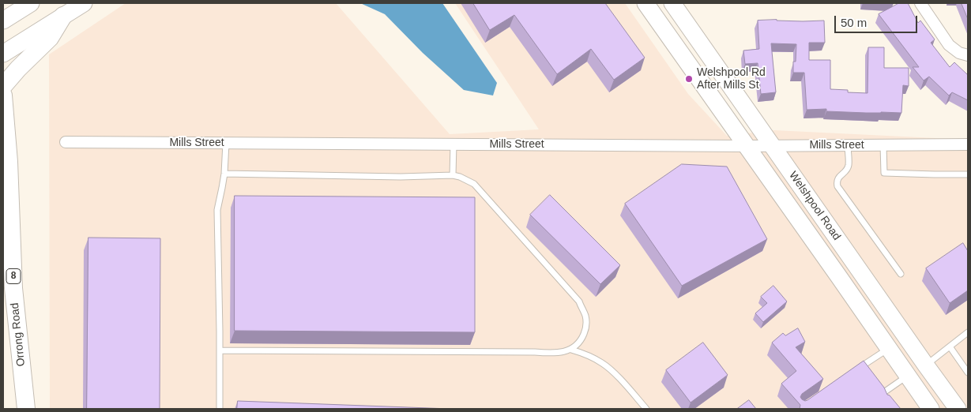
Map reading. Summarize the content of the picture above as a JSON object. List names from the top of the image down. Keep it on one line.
{"streets":{"highway":["8","Orrong Road"],"main road":["Welshpool Road"],"street":["Mills Street"]},"crossings":[["Mills Street","Welshpool Road"]],"places":["Welshpool Rd After Mills St"],"scale_bar":"50 m"}
